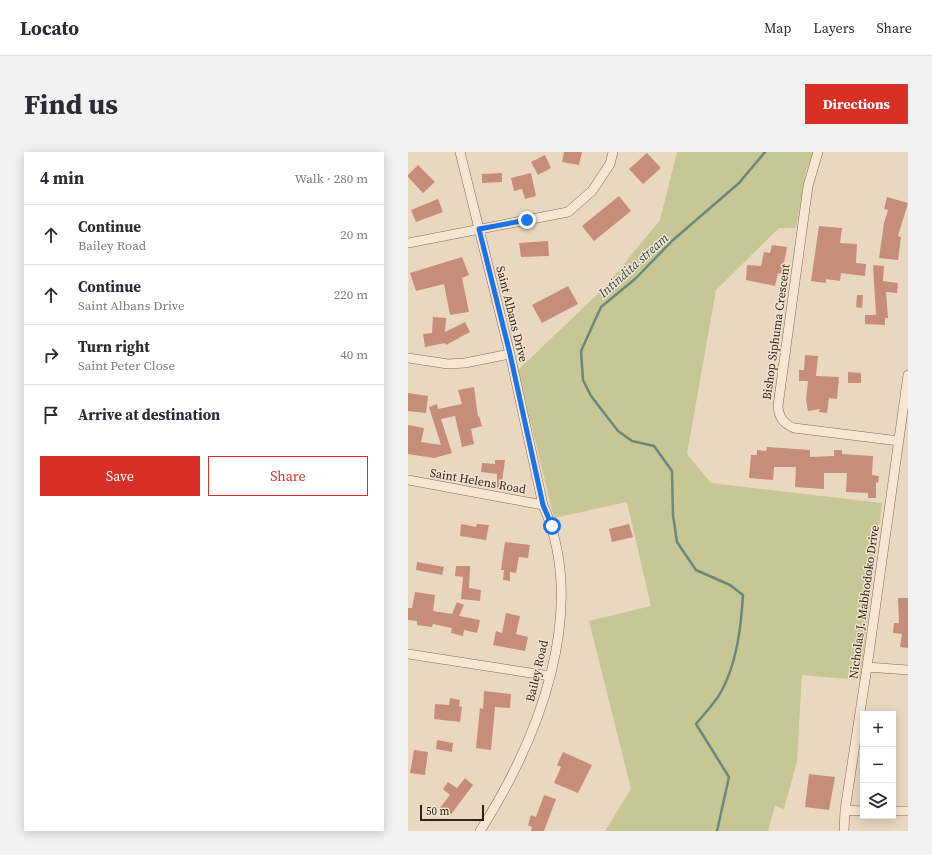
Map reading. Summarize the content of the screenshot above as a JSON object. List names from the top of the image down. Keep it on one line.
{"streets":{"street":["Saint Albans Drive","Bishop Siphuma Crescent","Saint Helens Road","Nicholas J. Mabhodoko Drive","Bailey Road"]},"crossings":[["Saint Albans Drive","Saint Helens Road"],["Saint Albans Drive","Bailey Road"],["Bishop Siphuma Crescent","Nicholas J. Mabhodoko Drive"],["Saint Helens Road","Bailey Road"]],"water":["Intindita stream"],"scale_bar":"50 m","page":{"header":"Locato","nav":["Map","Layers","Share"],"buttons":["Directions",["Save","Share"]],"title":"Find us","heading":["4 min","Walk · 280 m"],"list":[["Continue","Bailey Road","20 m"],["Continue","Saint Albans Drive","220 m"],["Turn right","Saint Peter Close","40 m"],"Arrive at destination"],"map_buttons":["+","−"],"scale":"50 m"}}
